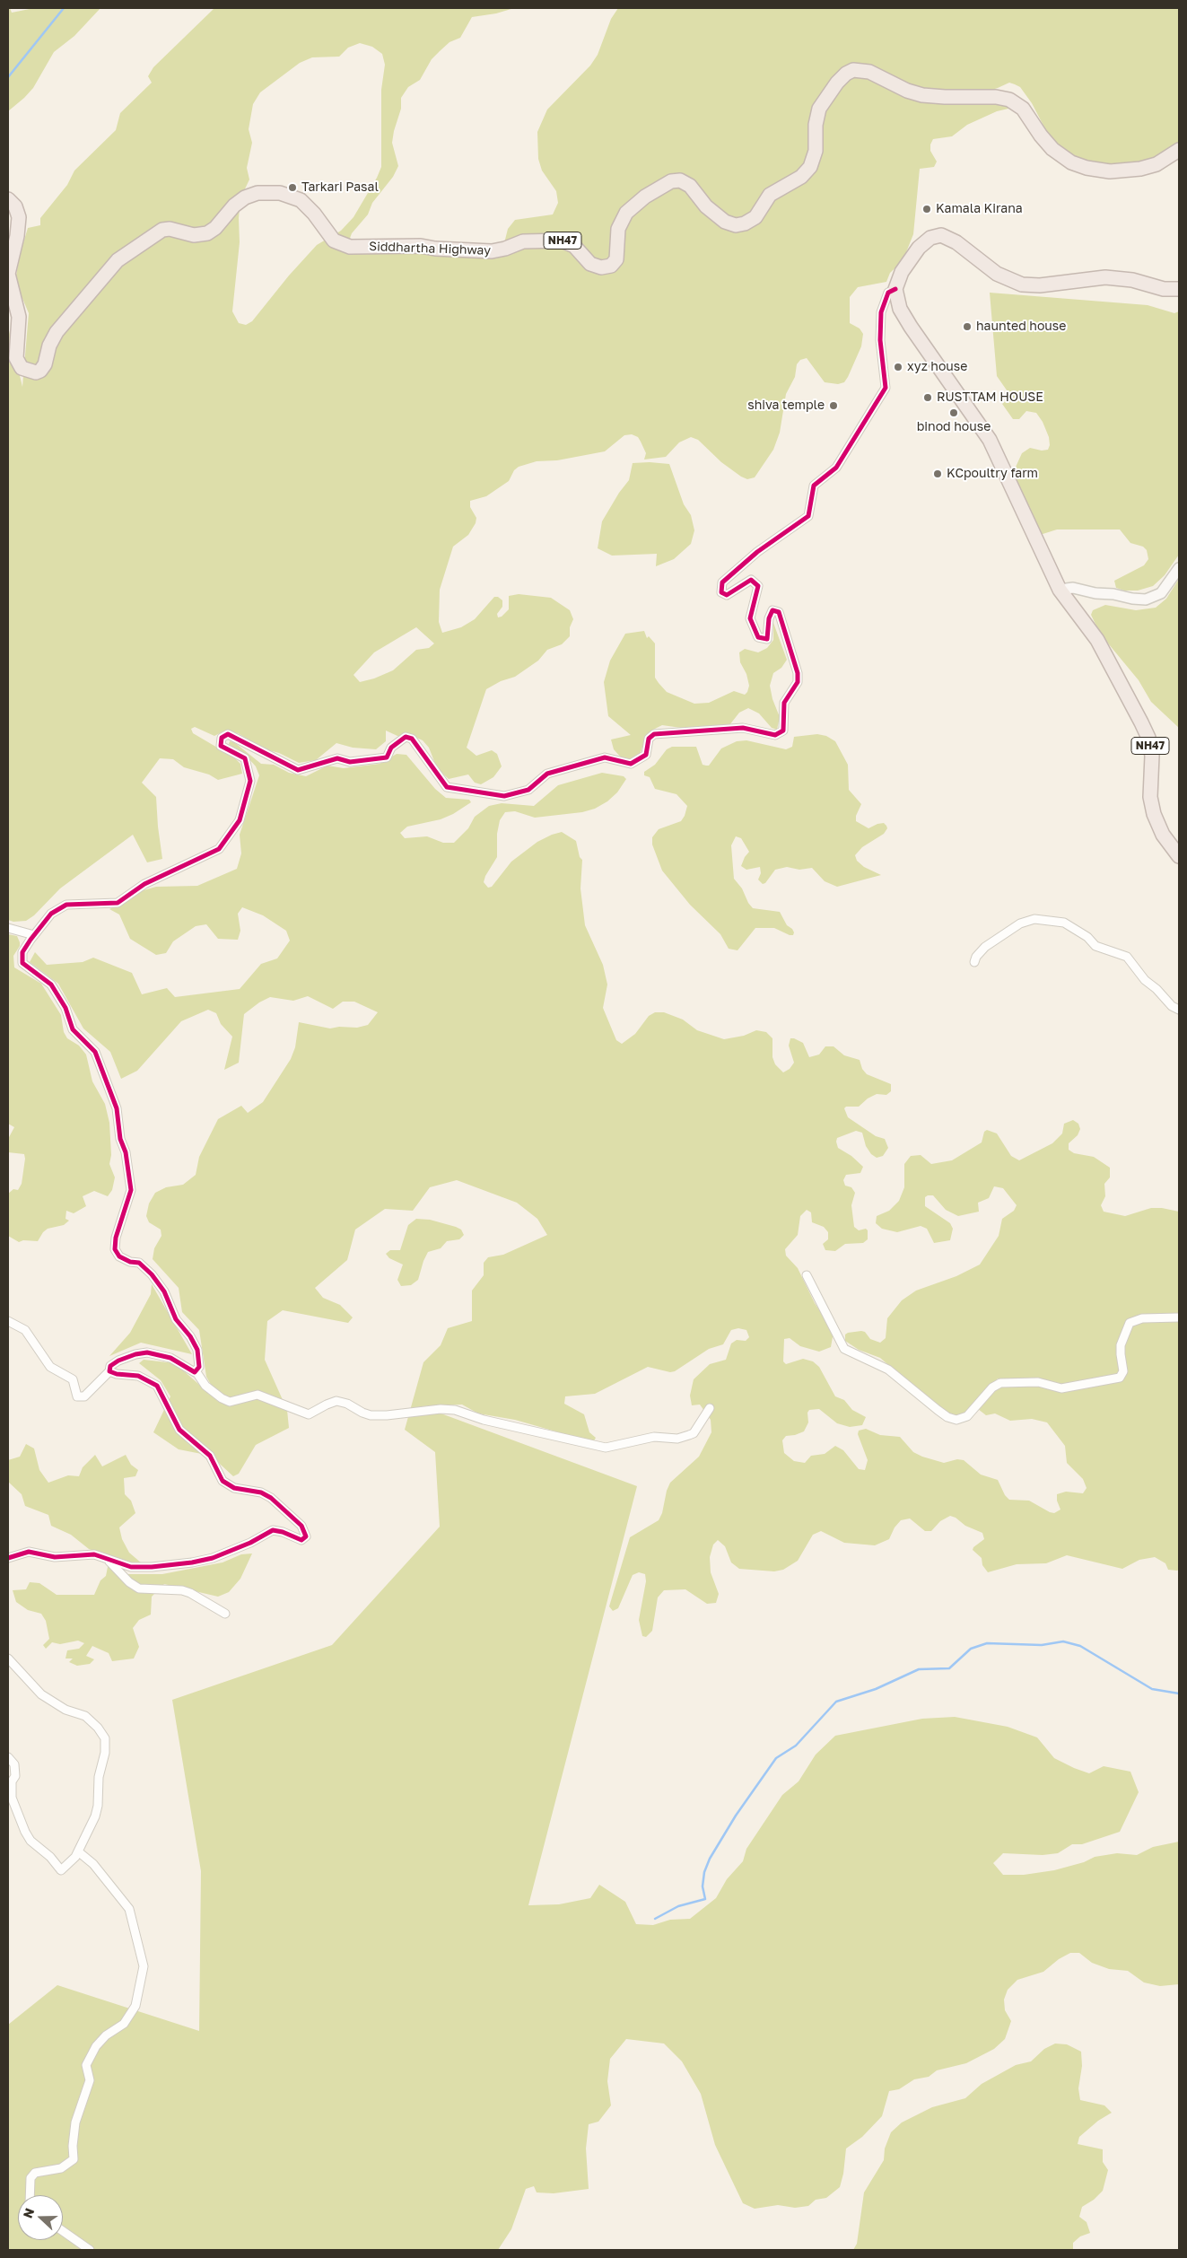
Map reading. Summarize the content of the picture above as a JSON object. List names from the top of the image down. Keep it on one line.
{"streets":{"highway":["NH47","Siddhartha Highway"]},"places":["Tarkari Pasal","Kamala Kirana","haunted house","xyz house","RUSTTAM HOUSE","shiva temple","binod house","KCpoultry farm"],"north":"left"}
